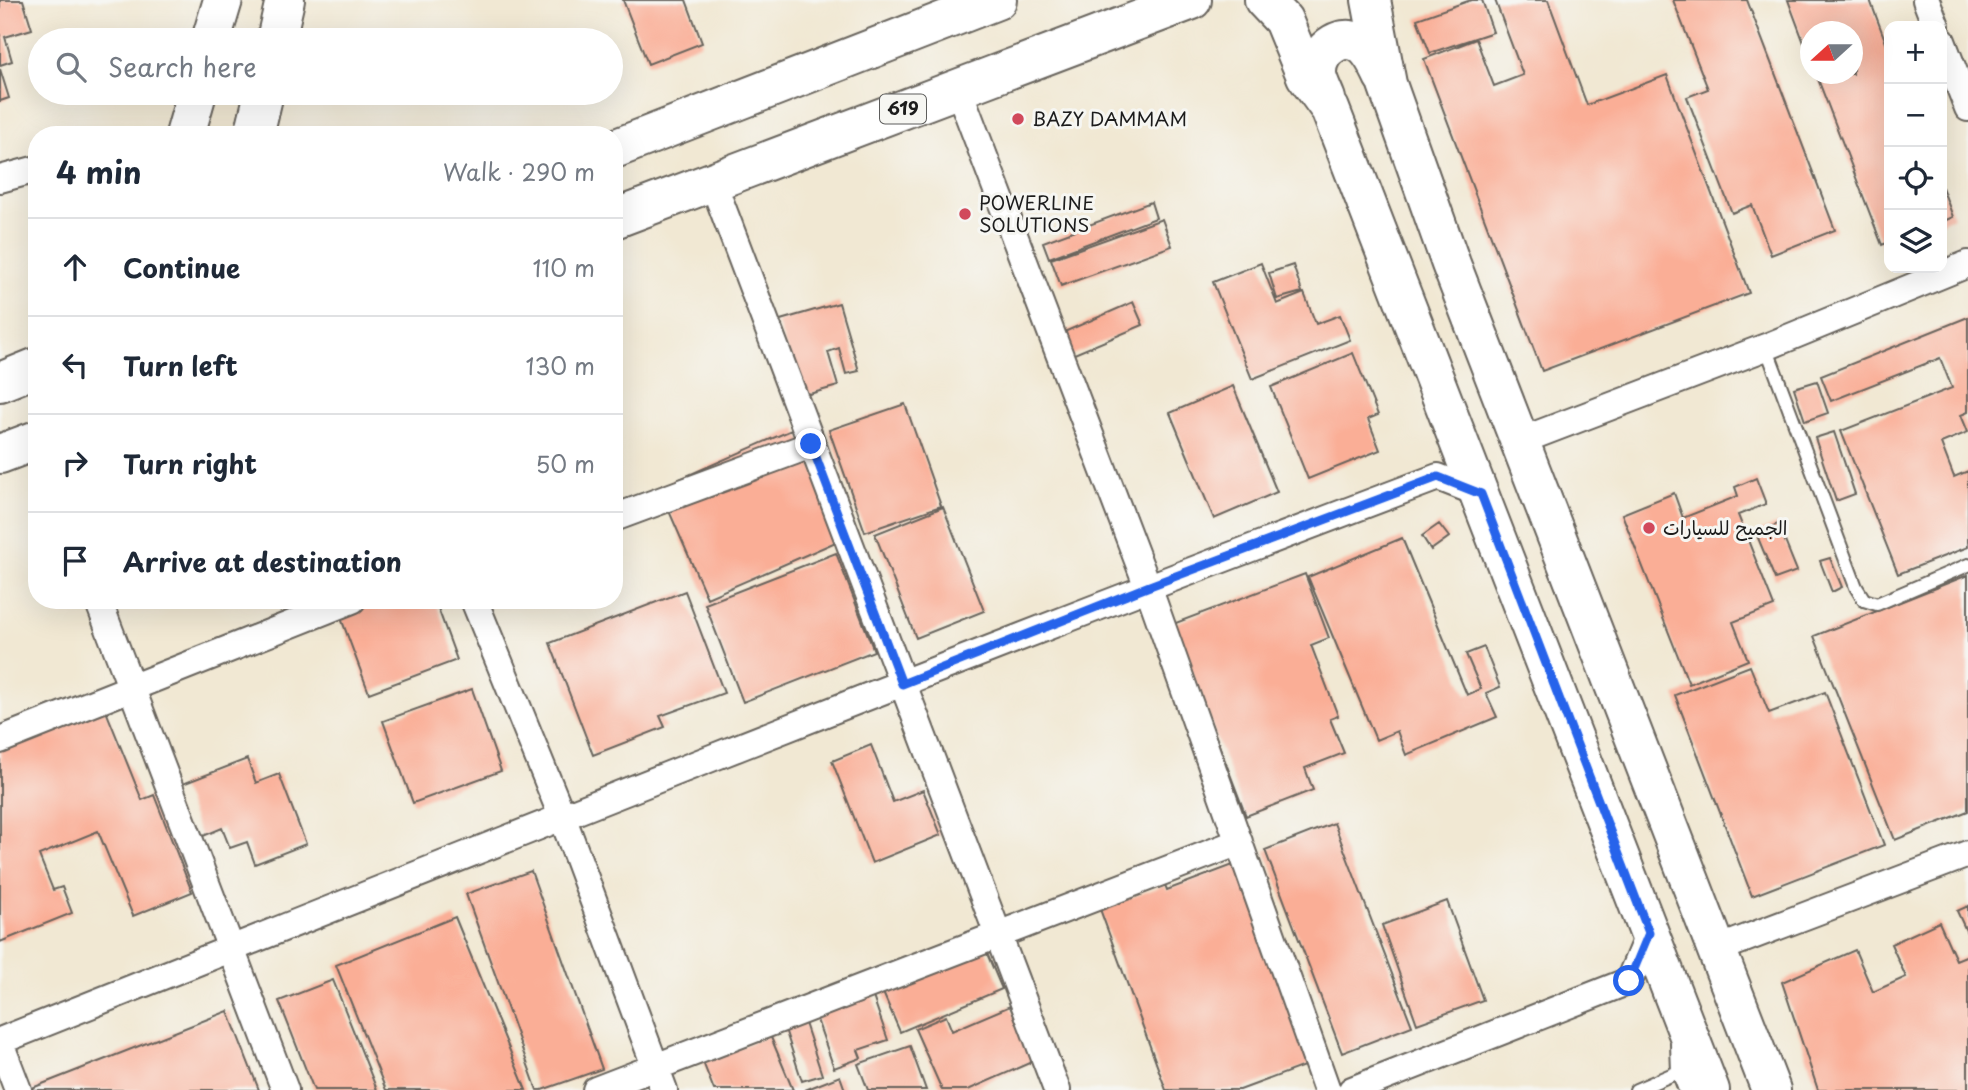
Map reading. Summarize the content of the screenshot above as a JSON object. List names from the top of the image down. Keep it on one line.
{"streets":{"main road":["619"]},"places":["BAZY DAMMAM","POWERLINE SOLUTIONS","الجميح للسيارات"],"north":"left","page":{"map_buttons":["+","−"],"search":"Search here","heading":["4 min","Walk · 290 m"],"list":[["Continue","110 m"],["Turn left","130 m"],["Turn right","50 m"],"Arrive at destination"]}}
